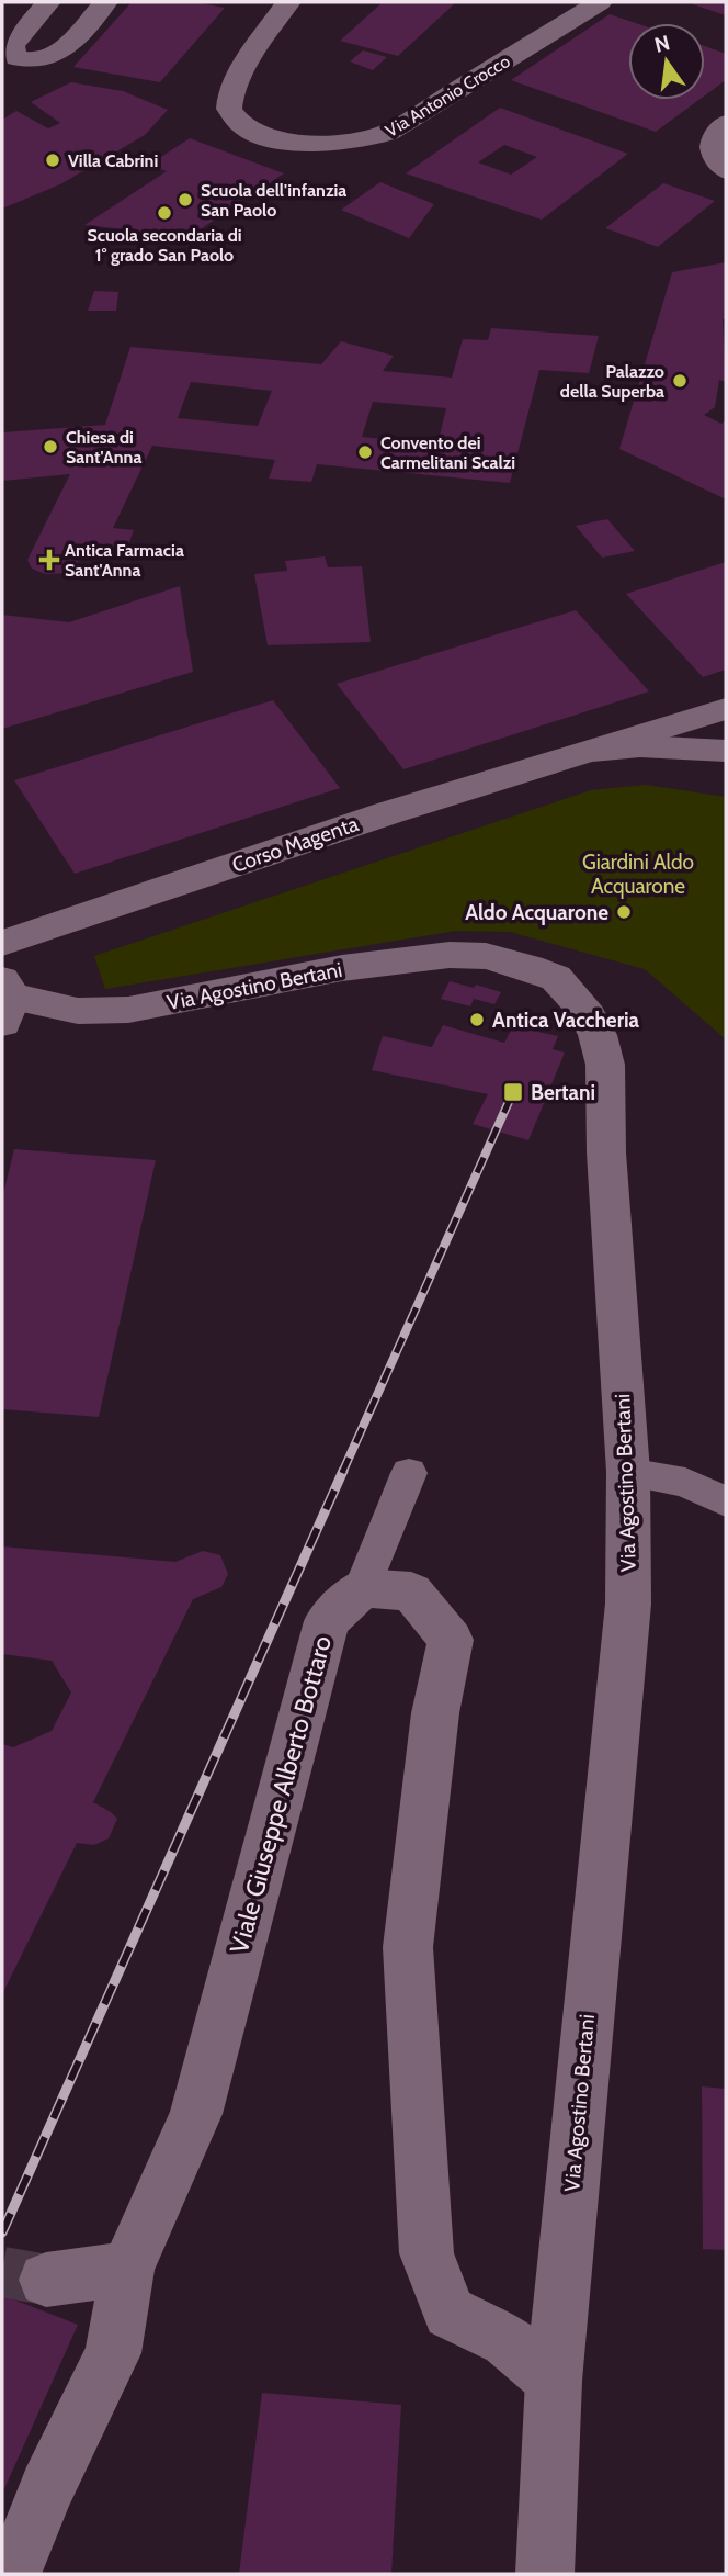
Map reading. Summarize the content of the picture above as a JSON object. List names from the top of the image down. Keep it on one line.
{"streets":{"street":["Via Antonio Crocco","Corso Magenta","Via Agostino Bertani","Viale Giuseppe Alberto Bottaro"]},"parks":["Giardini Aldo Acquarone"],"places":{"other":["Villa Cabrini","Scuola dell'infanzia San Paolo","Scuola secondaria di 1° grado San Paolo","Palazzo della Superba","Chiesa di Sant'Anna","Convento dei Carmelitani Scalzi","Aldo Acquarone","Antica Vaccheria"],"health":["Antica Farmacia Sant'Anna"],"transit":["Bertani"]},"north":"top"}
